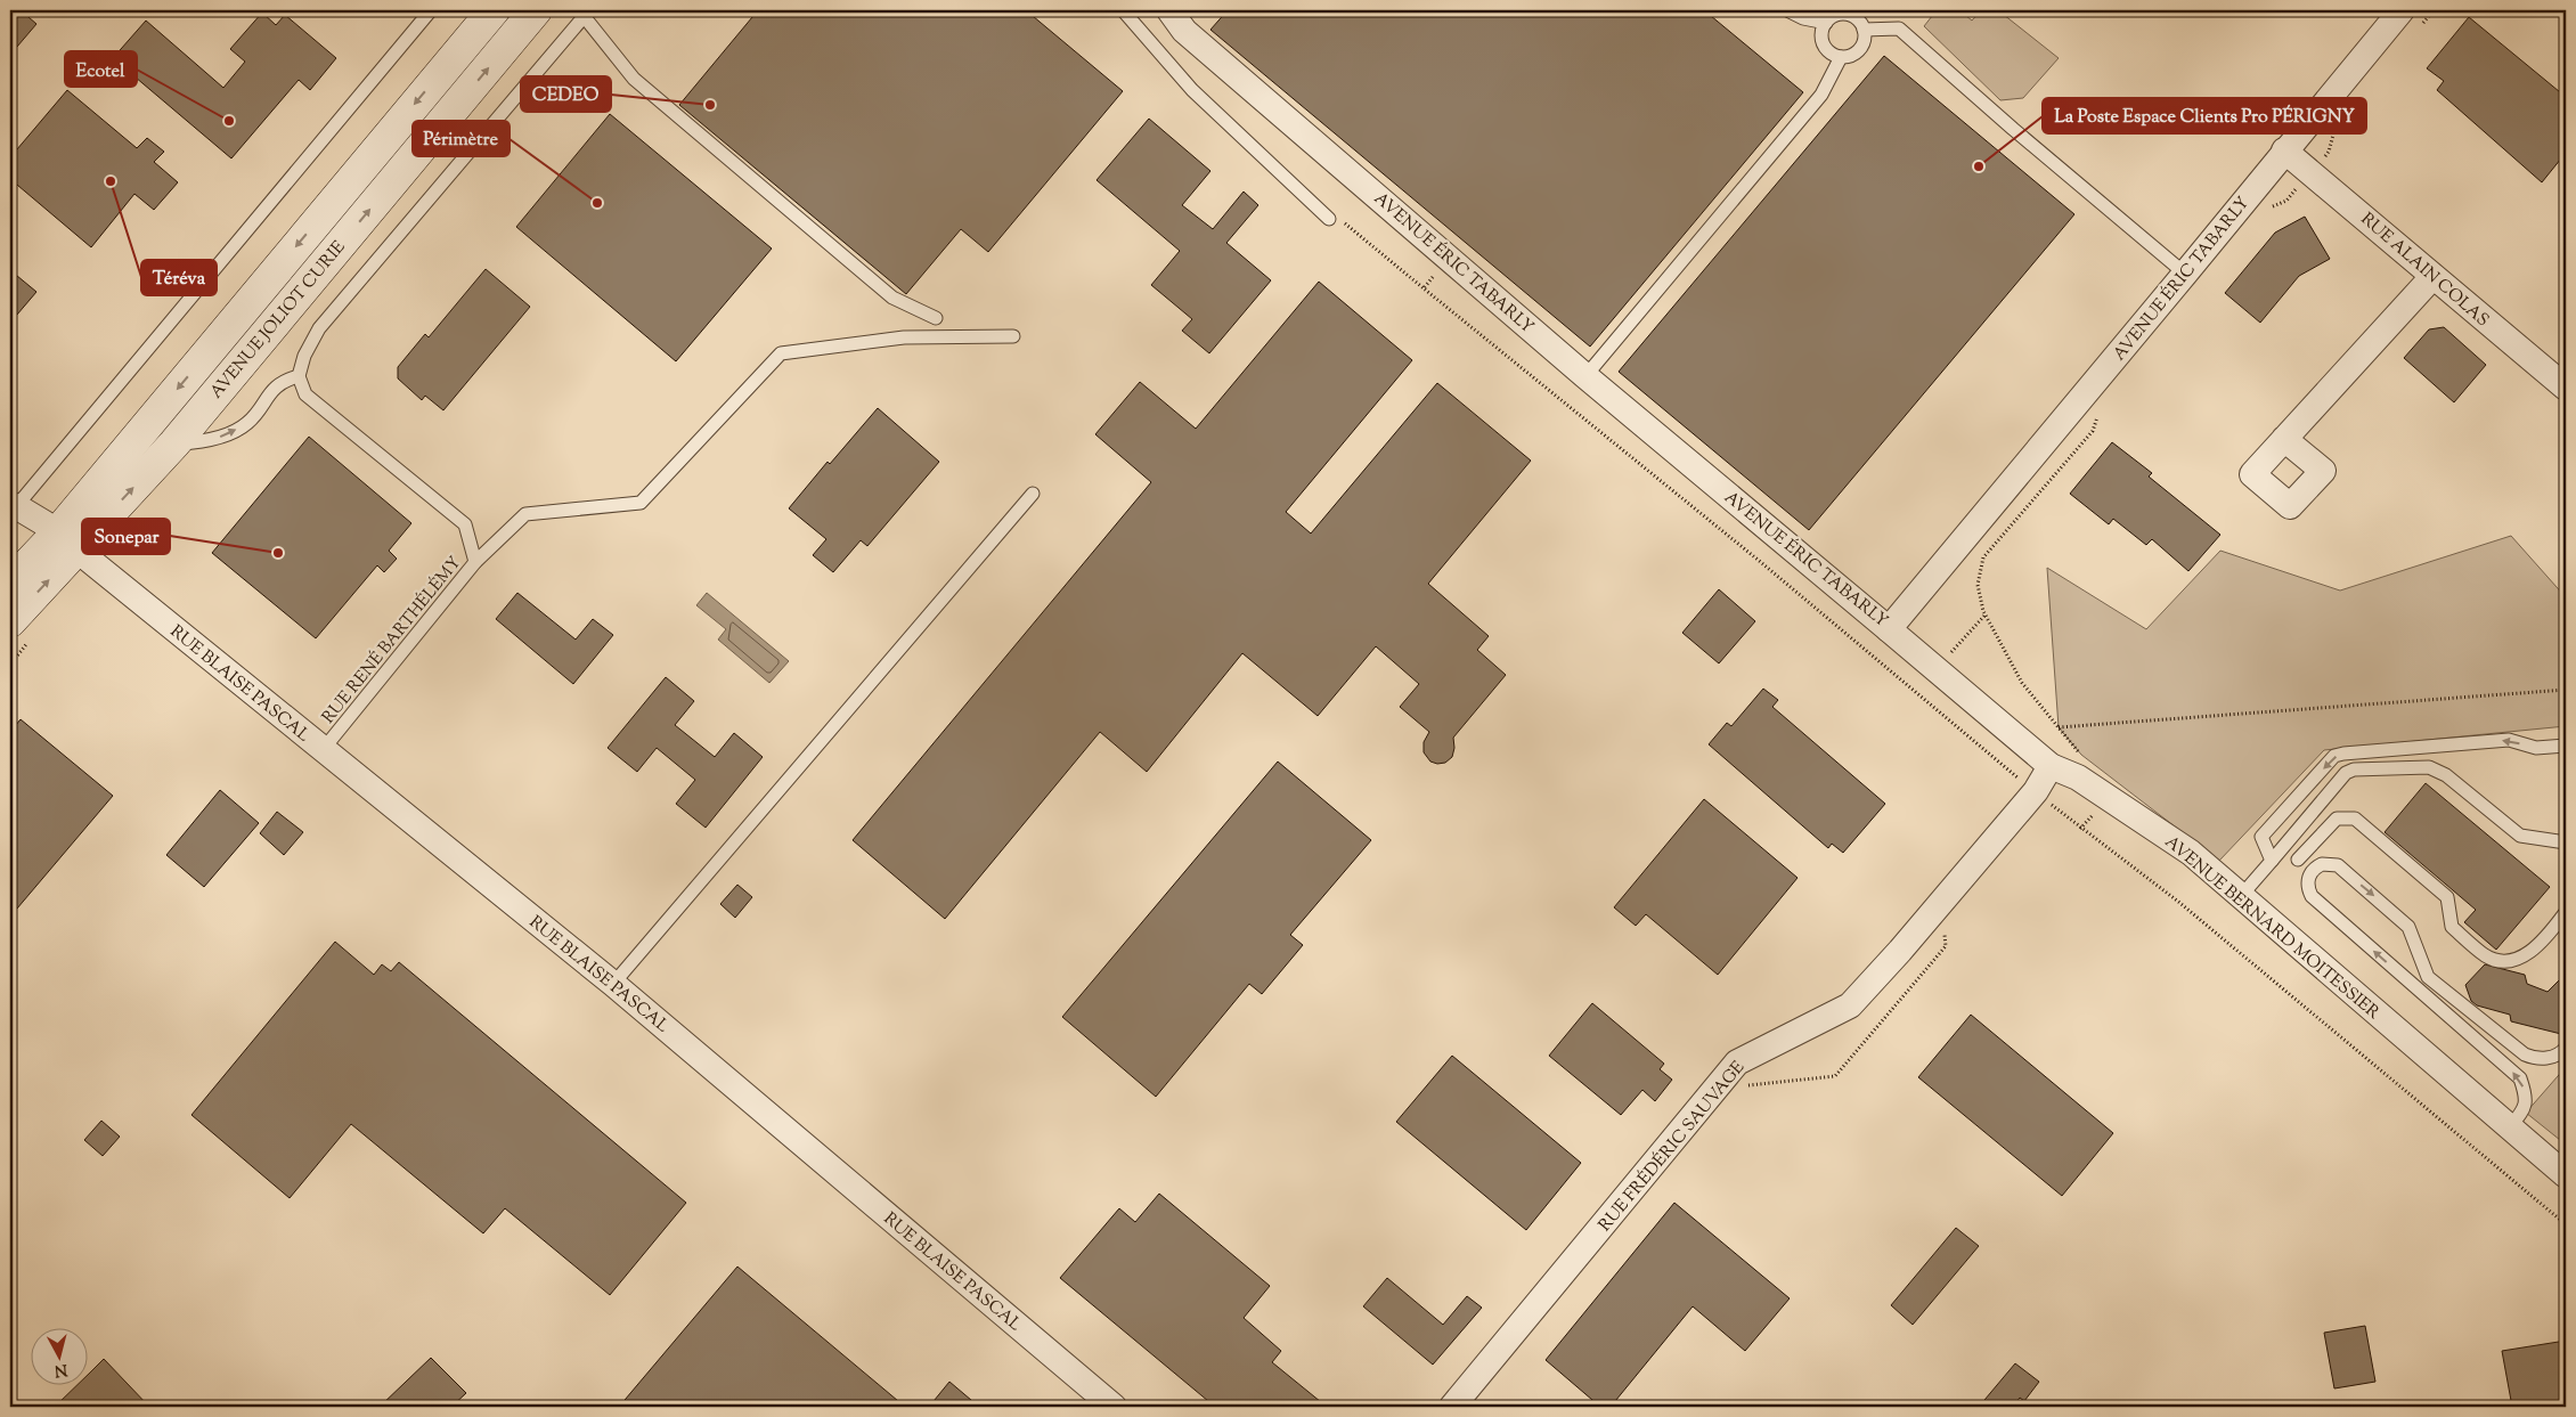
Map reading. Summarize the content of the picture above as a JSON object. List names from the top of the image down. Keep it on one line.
{"streets":{"main road":["AVENUE JOLIOT CURIE"],"street":["AVENUE ÉRIC TABARLY","RUE ALAIN COLAS","RUE BLAISE PASCAL","AVENUE BERNARD MOITESSIER","RUE FRÉDÉRIC SAUVAGE"],"lane":["RUE RENÉ BARTHÉLÉMY"]},"crossings":[["AVENUE ÉRIC TABARLY","RUE ALAIN COLAS"],["AVENUE ÉRIC TABARLY","AVENUE BERNARD MOITESSIER"],["AVENUE JOLIOT CURIE","RUE BLAISE PASCAL"],["RUE RENÉ BARTHÉLÉMY","RUE BLAISE PASCAL"],["AVENUE BERNARD MOITESSIER","RUE FRÉDÉRIC SAUVAGE"]],"places":["CEDEO","Ecotel","La Poste Espace Clients Pro PÉRIGNY","Téréva","Périmètre","Sonepar"],"north":"bottom"}
